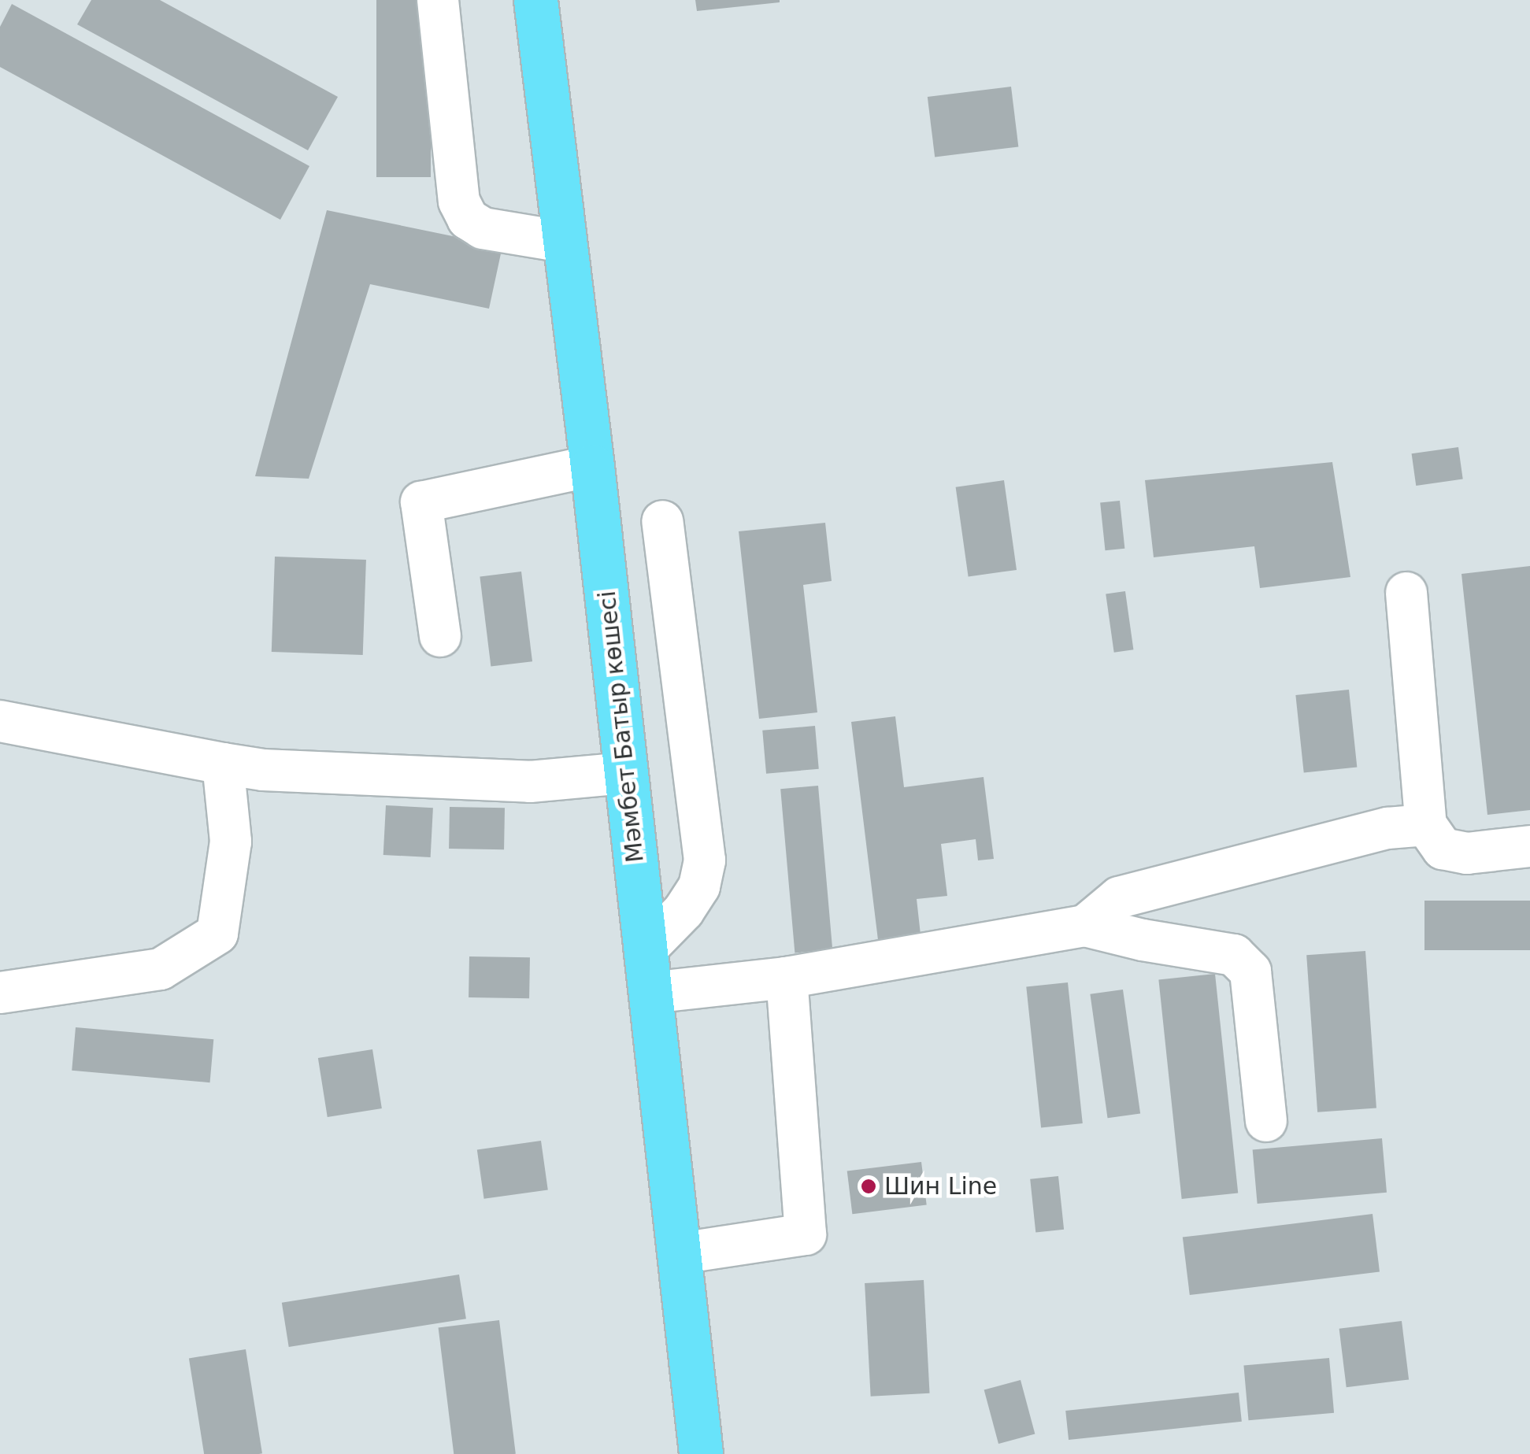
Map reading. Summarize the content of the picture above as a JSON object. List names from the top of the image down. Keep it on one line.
{"streets":{"main road":["Мәмбет Батыр көшесі"]},"places":["Шин Line"]}
